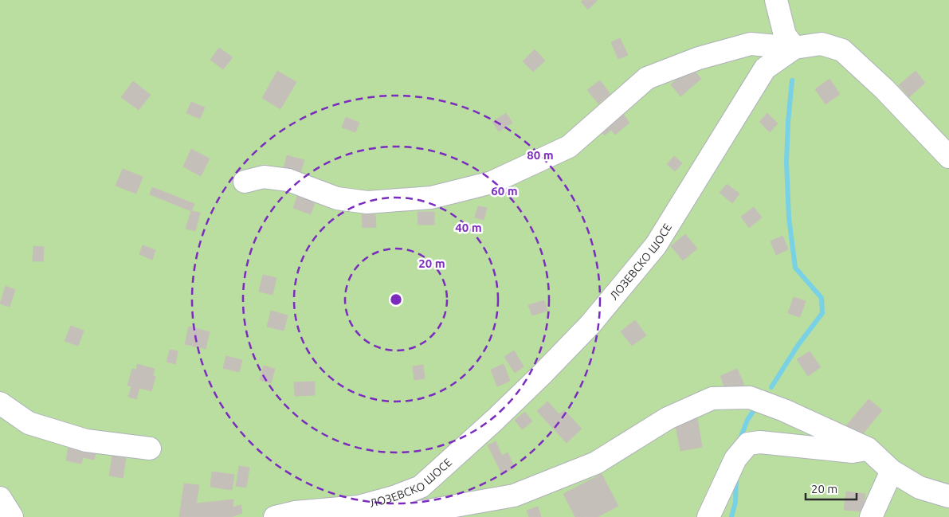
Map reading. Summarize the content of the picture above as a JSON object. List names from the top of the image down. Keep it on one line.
{"streets":{"street":["ЛОЗЕВСКО ШОСЕ"]},"scale_bar":"20 m","rings":["80 m","60 m","40 m","20 m"]}
